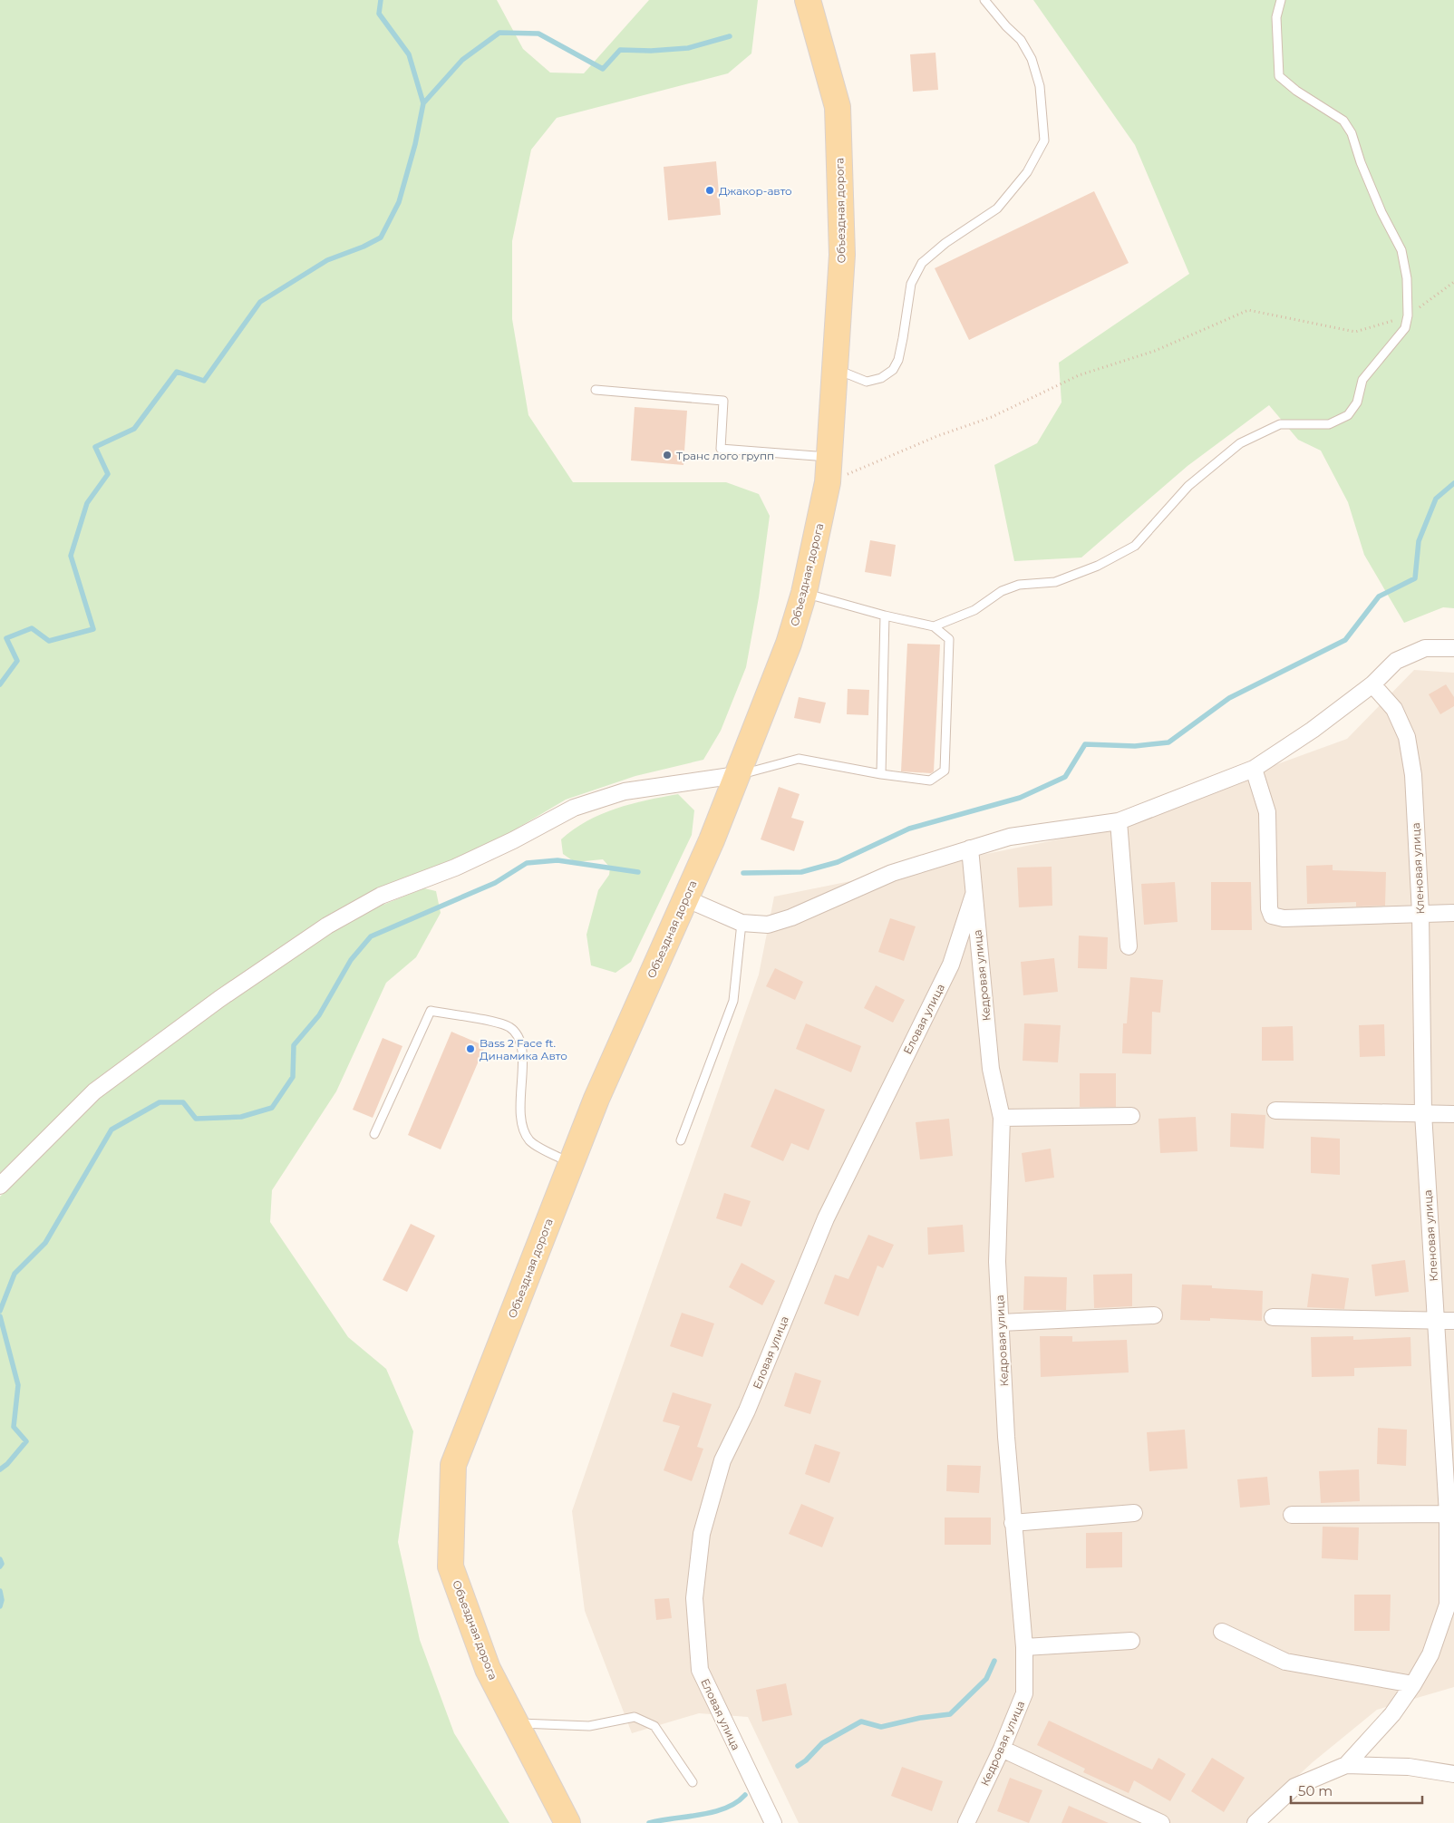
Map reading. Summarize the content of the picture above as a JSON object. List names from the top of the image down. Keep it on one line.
{"streets":{"main road":["Объездная дорога"],"street":["Кленовая улица","Кедровая улица","Еловая улица"]},"crossings":[["Кедровая улица","Еловая улица"]],"places":["Джакор-авто","Транс лого групп","Bass 2 Face ft. Динамика Авто"],"scale_bar":"50 m"}
